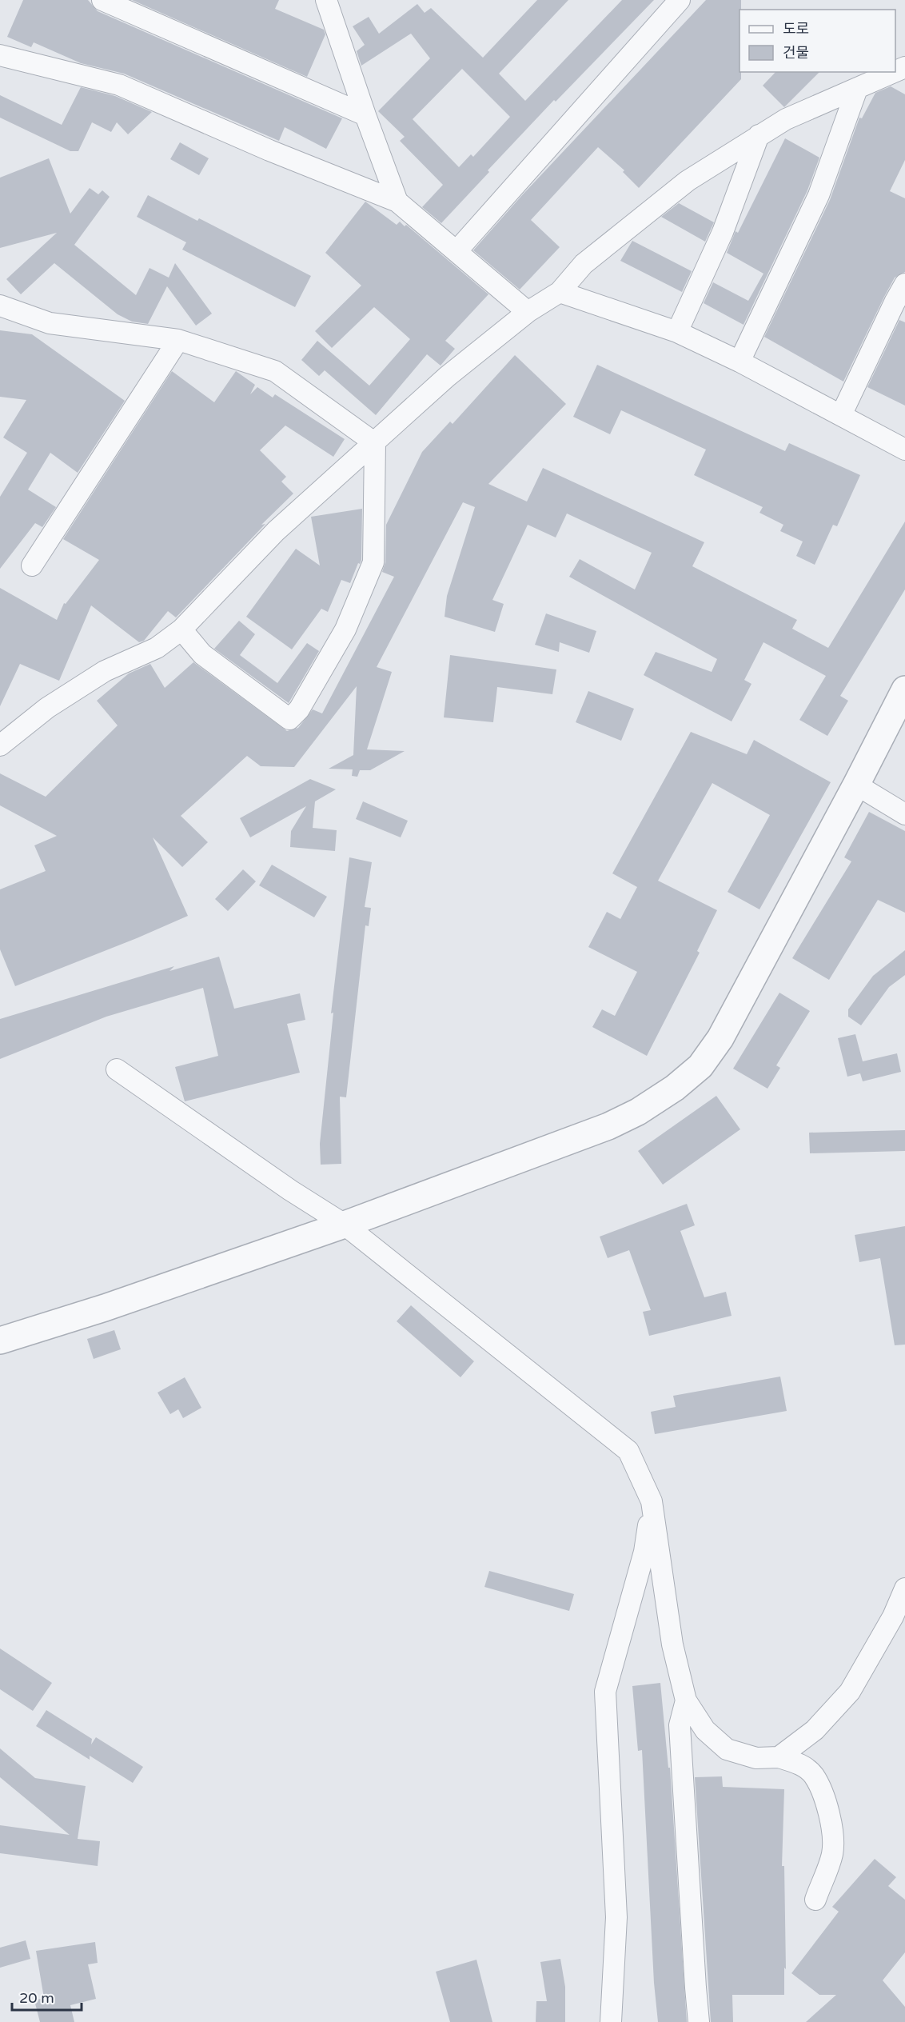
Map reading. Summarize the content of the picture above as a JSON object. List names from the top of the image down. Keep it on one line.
{"legend":["도로","건물"],"scale_bar":"20 m"}
